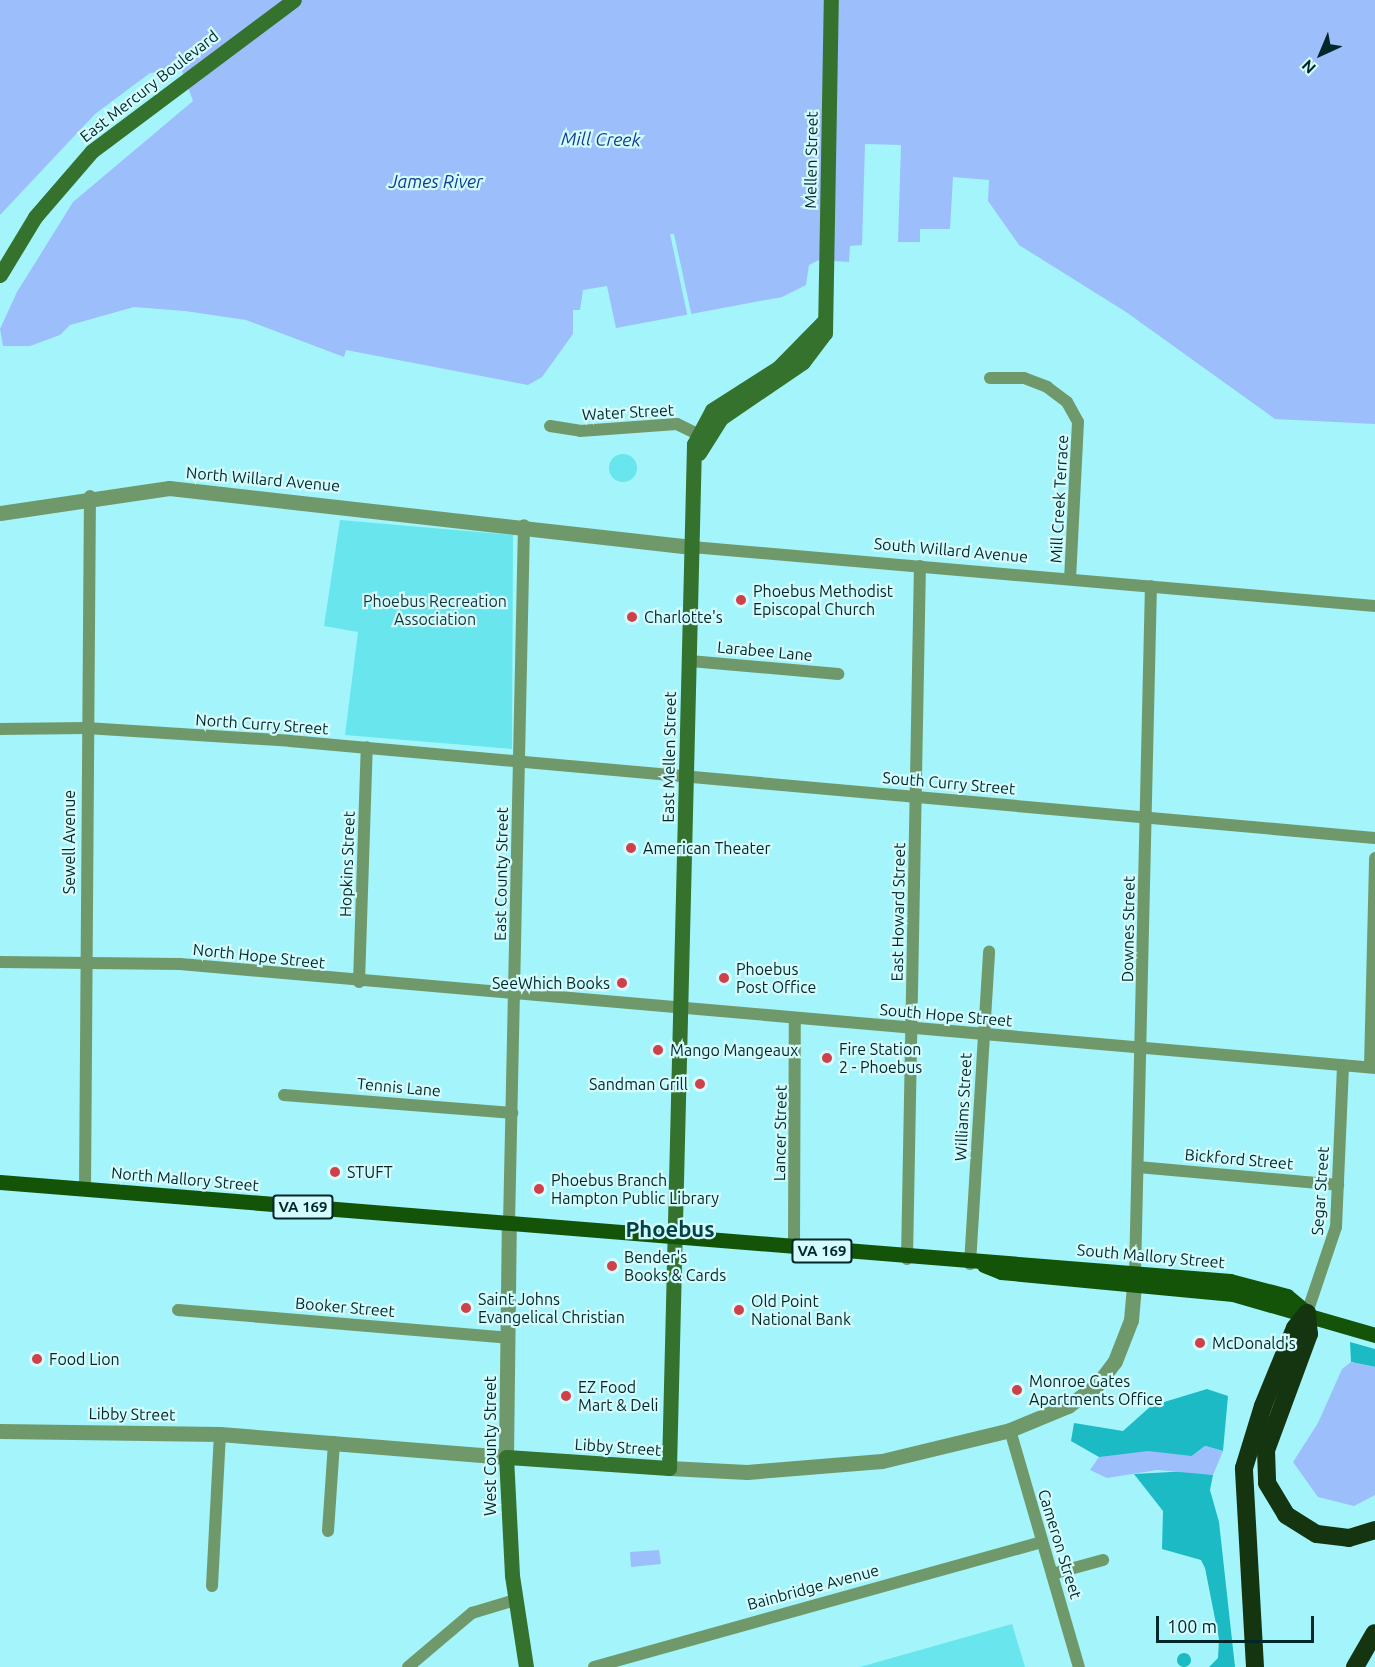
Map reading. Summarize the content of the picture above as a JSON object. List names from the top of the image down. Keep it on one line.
{"streets":{"main road":["East Mercury Boulevard","Mellen Street","East Mellen Street","North Mallory Street","VA 169","South Mallory Street","Libby Street","West County Street"],"street":["Water Street","North Willard Avenue","Mill Creek Terrace","South Willard Avenue","Larabee Lane","North Curry Street","South Curry Street","Sewell Avenue","Hopkins Street","East County Street","East Howard Street","Downes Street","North Hope Street","South Hope Street","Tennis Lane","Williams Street","Lancer Street","Bickford Street","Segar Street","Booker Street","Cameron Street","Bainbridge Avenue"]},"crossings":[["Mellen Street","Water Street"],["Mellen Street","East Mellen Street"],["Water Street","East Mellen Street"],["North Willard Avenue","South Willard Avenue"],["North Willard Avenue","Sewell Avenue"],["North Willard Avenue","East County Street"],["Mill Creek Terrace","South Willard Avenue"],["South Willard Avenue","East Mellen Street"],["South Willard Avenue","East County Street"],["South Willard Avenue","East Howard Street"],["South Willard Avenue","Downes Street"],["Larabee Lane","East Mellen Street"],["North Curry Street","South Curry Street"],["North Curry Street","Sewell Avenue"],["North Curry Street","Hopkins Street"],["North Curry Street","East County Street"],["East Mellen Street","South Curry Street"],["East Mellen Street","South Hope Street"],["East Mellen Street","South Mallory Street"],["East Mellen Street","Libby Street"],["South Curry Street","East County Street"],["South Curry Street","East Howard Street"],["South Curry Street","Downes Street"],["Sewell Avenue","North Hope Street"],["Sewell Avenue","North Mallory Street"],["Hopkins Street","North Hope Street"],["East County Street","North Hope Street"],["East County Street","South Hope Street"],["East County Street","Tennis Lane"],["East County Street","North Mallory Street"],["East County Street","South Mallory Street"],["East County Street","West County Street"],["East Howard Street","South Hope Street"],["East Howard Street","South Mallory Street"],["Downes Street","South Hope Street"],["Downes Street","Bickford Street"],["Downes Street","South Mallory Street"],["Downes Street","Libby Street"],["North Hope Street","South Hope Street"],["South Hope Street","Williams Street"],["South Hope Street","Lancer Street"],["South Hope Street","Segar Street"],["Williams Street","South Mallory Street"],["Lancer Street","South Mallory Street"],["Bickford Street","Segar Street"],["North Mallory Street","South Mallory Street"],["North Mallory Street","West County Street"],["Segar Street","South Mallory Street"],["South Mallory Street","Libby Street"],["South Mallory Street","West County Street"],["Booker Street","West County Street"],["Libby Street","West County Street"],["Libby Street","Cameron Street"],["Cameron Street","Bainbridge Avenue"]],"districts":["Phoebus"],"water":["Mill Creek","James River"],"parks":["Phoebus Recreation Association"],"places":["Phoebus Methodist Episcopal Church","Charlotte's","American Theater","Phoebus Post Office","SeeWhich Books","Mango Mangeaux","Fire Station 2 - Phoebus","Sandman Grill","STUFT","Phoebus Branch Hampton Public Library","Bender's Books & Cards","Saint Johns Evangelical Christian","Old Point National Bank","McDonald's","Food Lion","Monroe Gates Apartments Office","EZ Food Mart & Deli"],"scale_bar":"100 m","north":"bottom left"}
